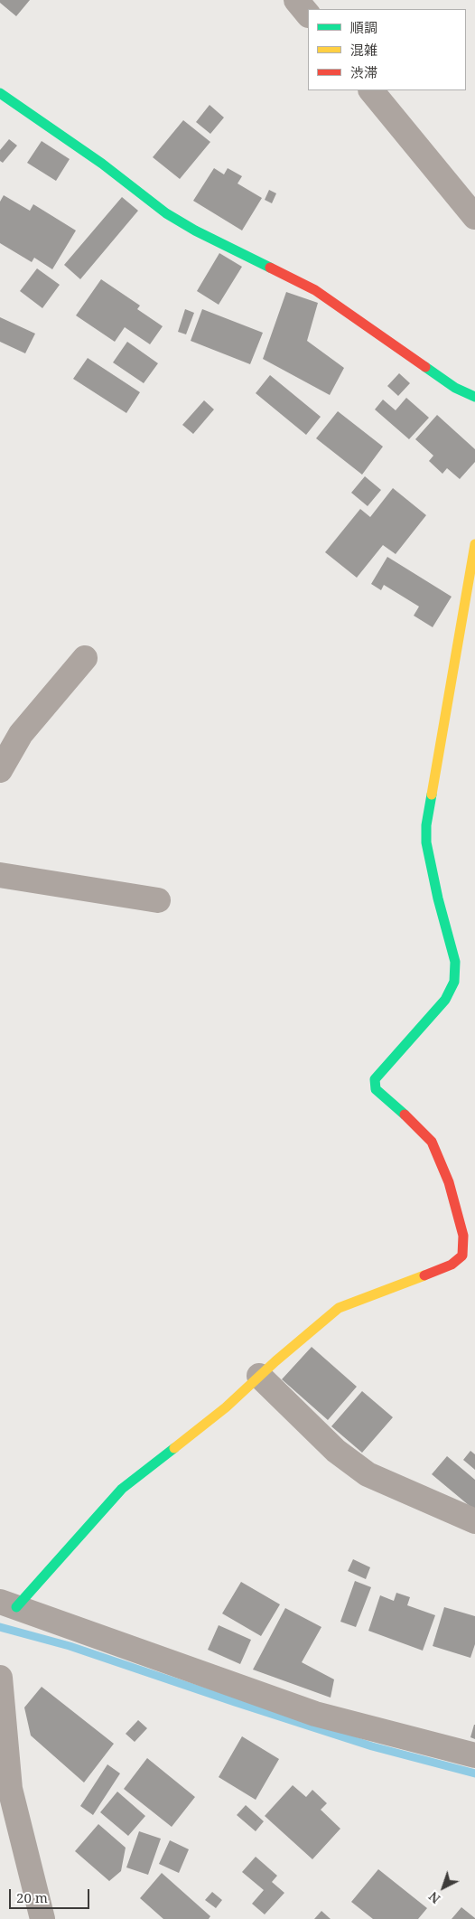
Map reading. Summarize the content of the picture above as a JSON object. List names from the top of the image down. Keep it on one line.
{"legend":["順調","混雑","渋滞"],"scale_bar":"20 m","north":"bottom left"}
